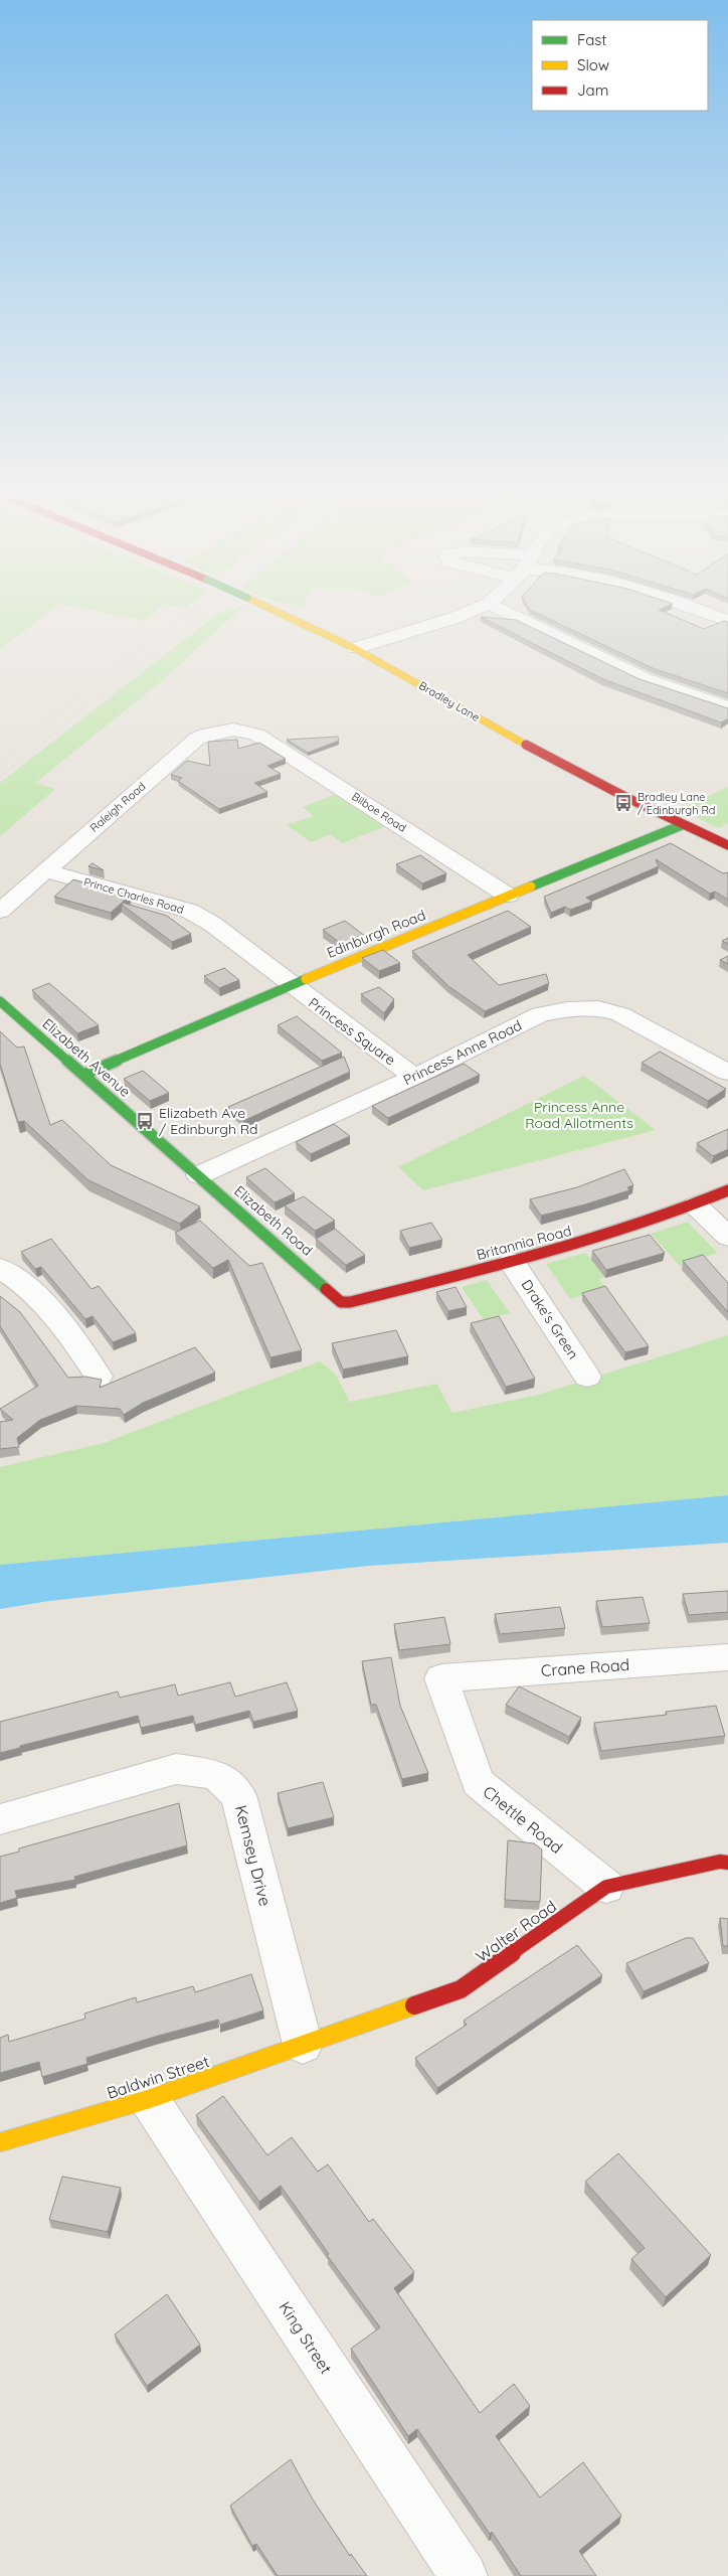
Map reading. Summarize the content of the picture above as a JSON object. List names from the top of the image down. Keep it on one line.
{"streets":{"street":["Bradley Lane","Raleigh Road","Bilboe Road","Prince Charles Road","Edinburgh Road","Princess Square","Princess Anne Road","Elizabeth Avenue","Elizabeth Road","Britannia Road","Drake's Green","Crane Road","Chettle Road","Kemsey Drive","Walter Road","Baldwin Street","King Street"]},"crossings":[["Bradley Lane","Edinburgh Road"],["Raleigh Road","Bilboe Road"],["Raleigh Road","Prince Charles Road"],["Bilboe Road","Edinburgh Road"],["Prince Charles Road","Edinburgh Road"],["Prince Charles Road","Princess Square"],["Edinburgh Road","Princess Square"],["Edinburgh Road","Elizabeth Avenue"],["Princess Square","Princess Anne Road"],["Princess Anne Road","Elizabeth Avenue"],["Princess Anne Road","Elizabeth Road"],["Elizabeth Avenue","Elizabeth Road"],["Elizabeth Road","Britannia Road"],["Britannia Road","Drake's Green"],["Crane Road","Chettle Road"],["Chettle Road","Walter Road"],["Kemsey Drive","Walter Road"],["Kemsey Drive","Baldwin Street"],["Walter Road","Baldwin Street"],["Baldwin Street","King Street"]],"parks":["Princess Anne Road Allotments"],"places":{"bus stop":["Bradley Lane / Edinburgh Rd","Elizabeth Ave / Edinburgh Rd"]},"legend":["Fast","Slow","Jam"]}
